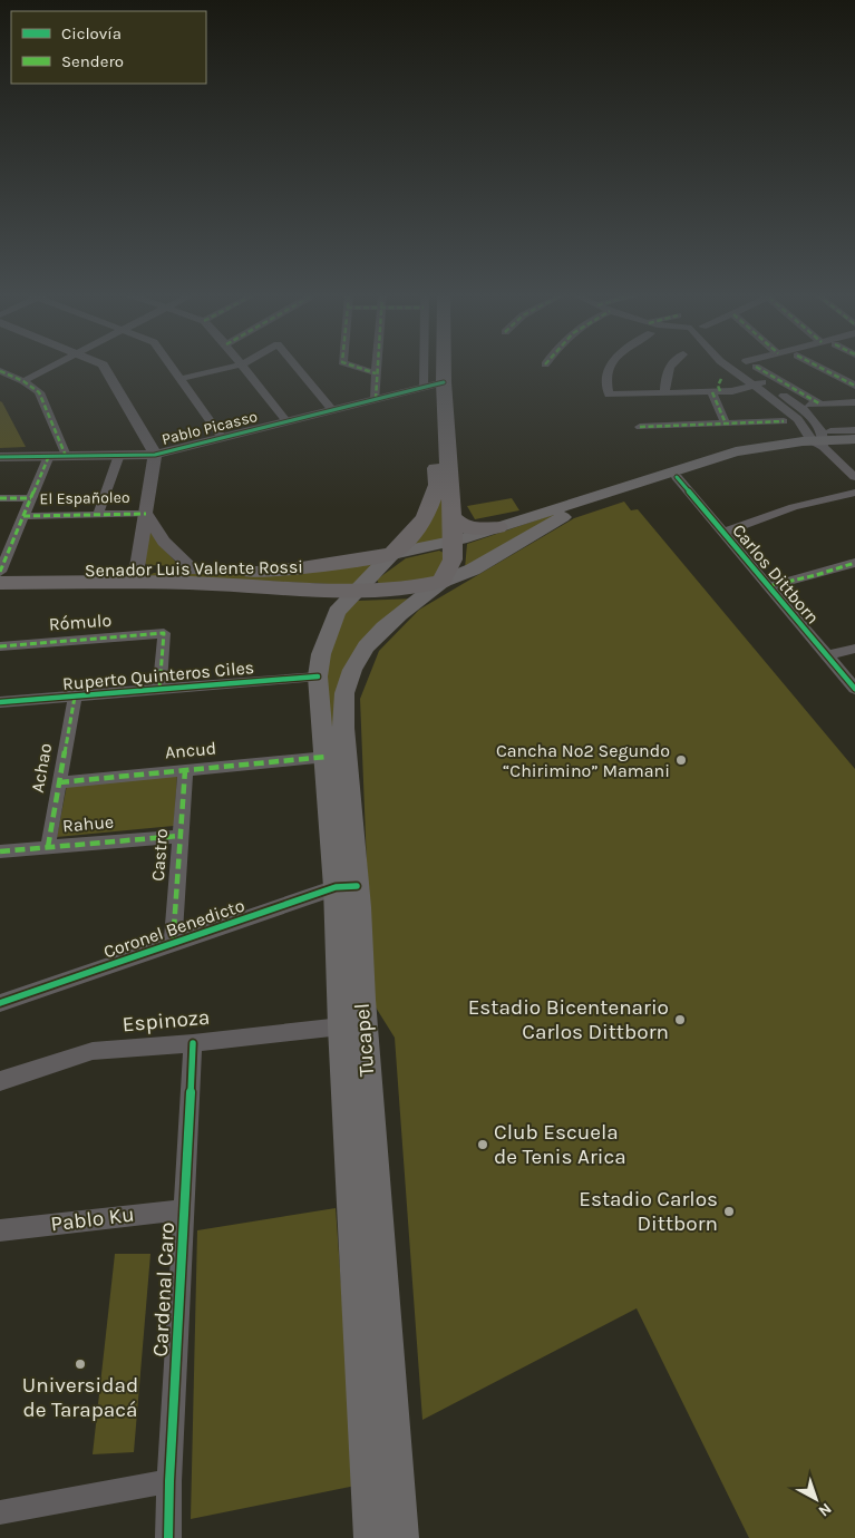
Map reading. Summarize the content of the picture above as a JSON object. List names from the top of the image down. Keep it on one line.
{"streets":{"main road":["Senador Luis Valente Rossi","Tucapel"],"street":["Pablo Picasso","El Españoleo","Carlos Dittborn","Rómulo","Ruperto Quinteros Ciles","Ancud","Achao","Rahue","Castro","Coronel Benedicto","Espinoza","Pablo Ku","Cardenal Caro"]},"crossings":[["Senador Luis Valente Rossi","Tucapel"],["Carlos Dittborn","Tucapel"],["Rómulo","Ruperto Quinteros Ciles"],["Ruperto Quinteros Ciles","Achao"],["Ruperto Quinteros Ciles","Tucapel"],["Ancud","Achao"],["Ancud","Castro"],["Ancud","Tucapel"],["Achao","Rahue"],["Rahue","Castro"],["Castro","Coronel Benedicto"],["Coronel Benedicto","Tucapel"],["Espinoza","Tucapel"],["Espinoza","Cardenal Caro"],["Pablo Ku","Cardenal Caro"]],"places":["Cancha Nº2 Segundo “Chirimino” Mamani","Estadio Bicentenario Carlos Dittborn","Club Escuela de Tenis Arica","Estadio Carlos Dittborn","Universidad de Tarapacá"],"legend":["Ciclovía","Sendero"],"north":"bottom right"}
